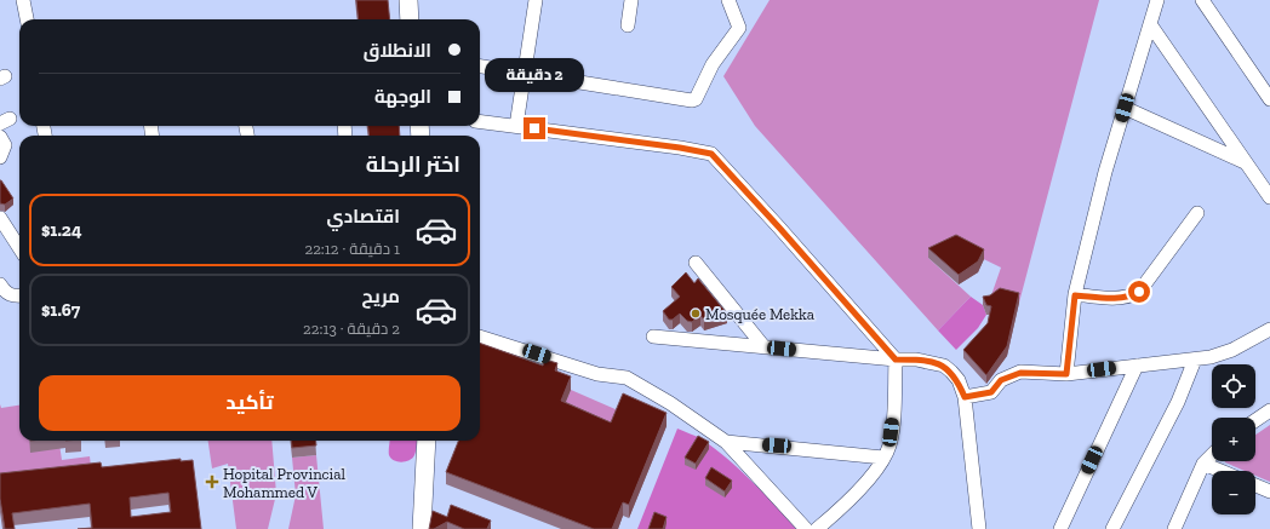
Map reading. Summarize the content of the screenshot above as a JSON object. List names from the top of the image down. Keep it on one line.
{"places":{"other":["Mosquée Mekka"],"health":["Hopital Provincial Mohammed V"]},"page":{"banner":["الانطلاق","الوجهة"],"bubble":"2 دقيقة","heading":"اختر الرحلة","list":[{"name":"اقتصادي","note":"1 دقيقة · 22:12","value":"$1.24"},{"name":"مريح","note":"2 دقيقة · 22:13","value":"$1.67"}],"map_buttons":["+","−"],"buttons":"تأكيد"}}
